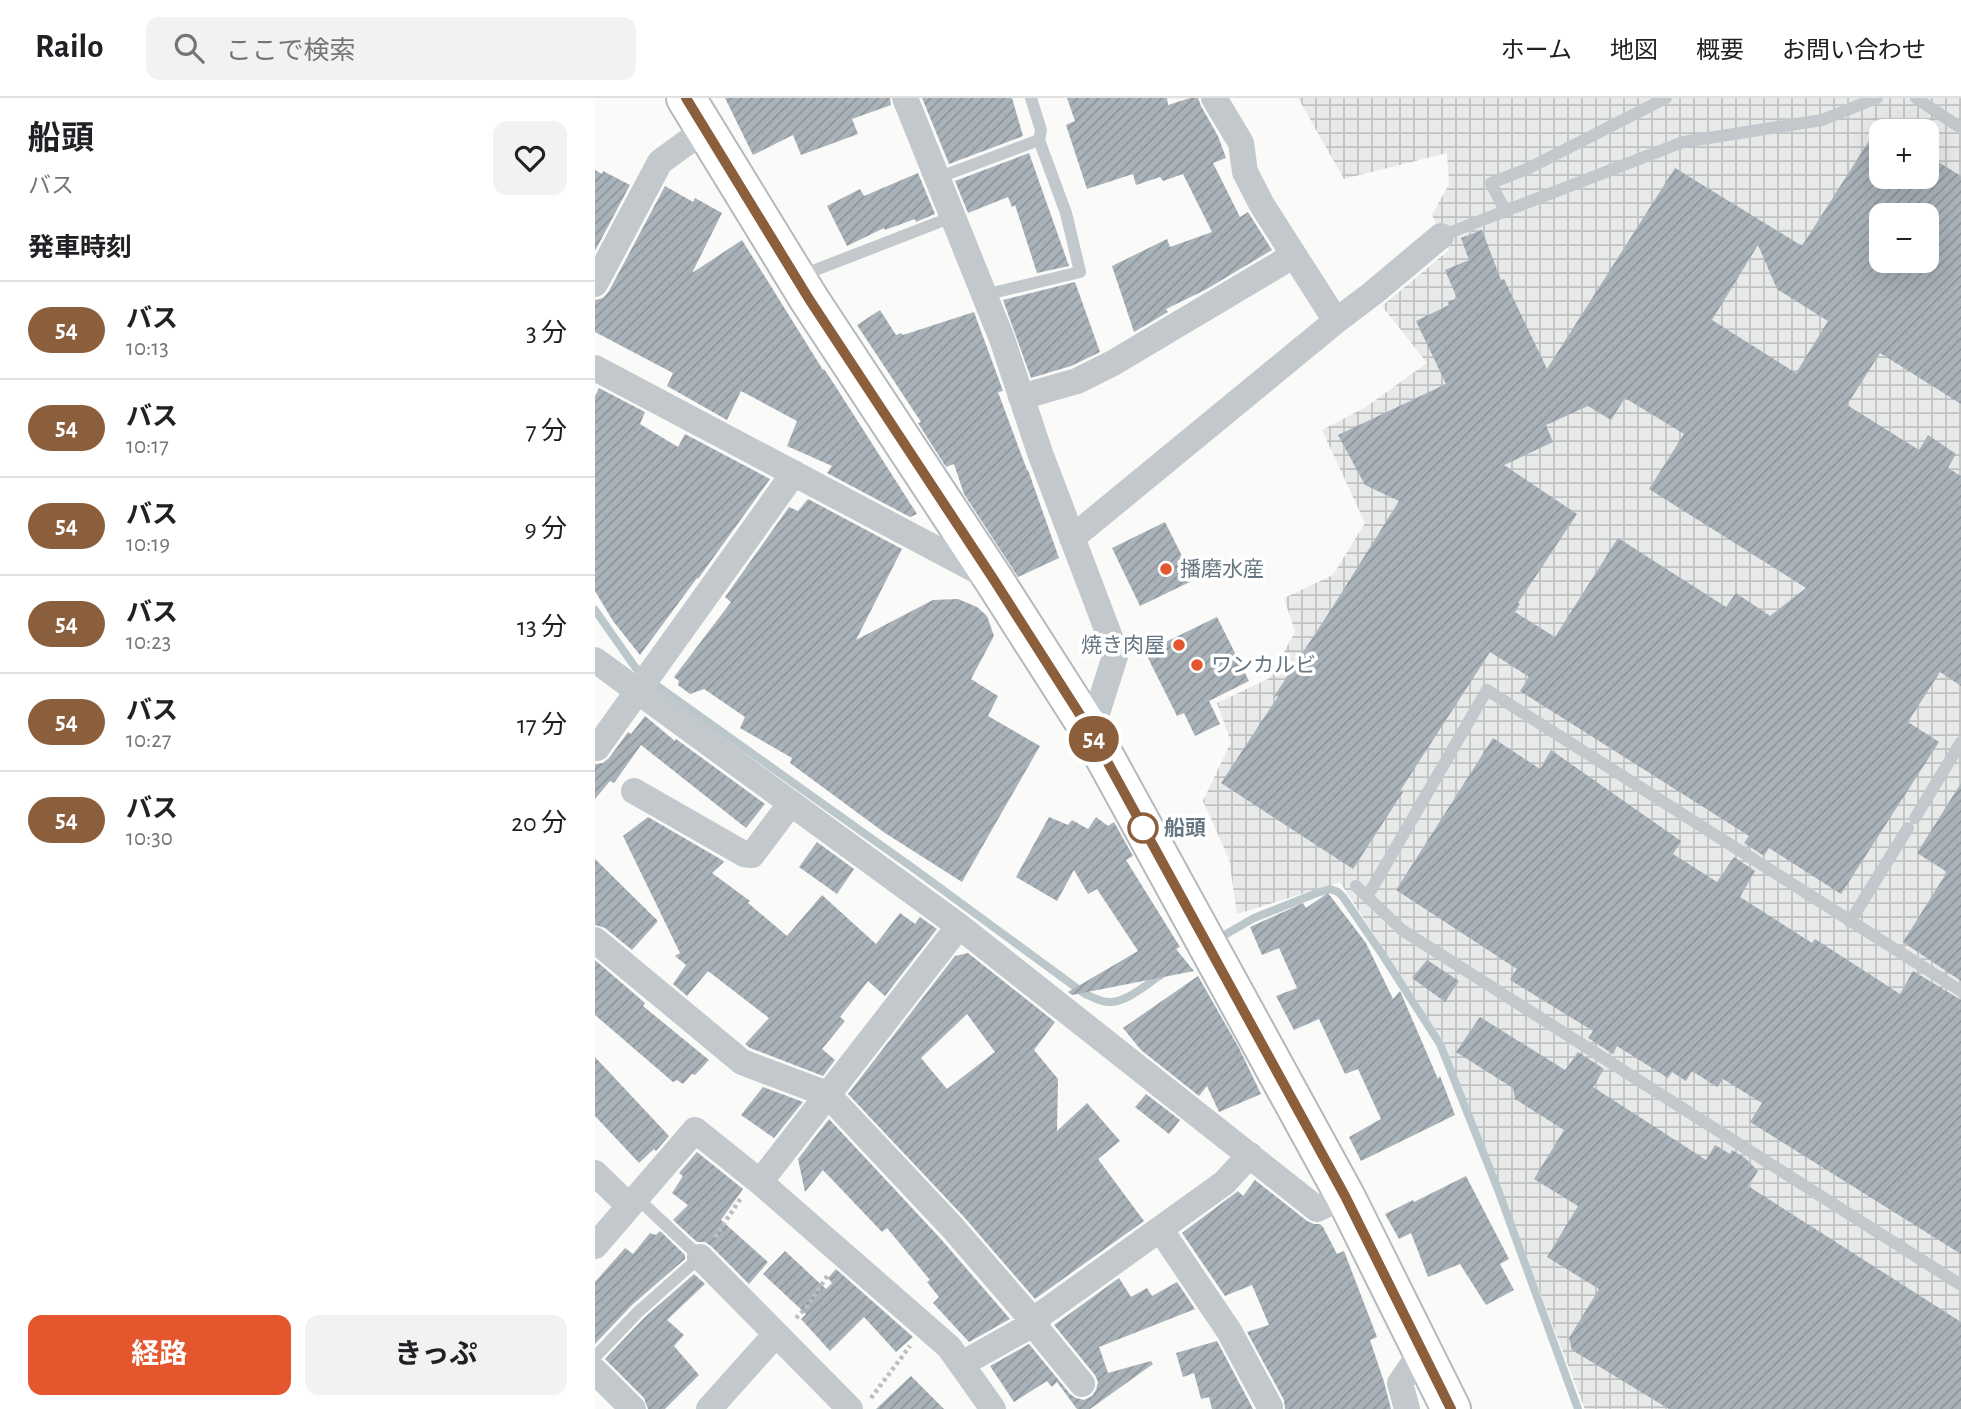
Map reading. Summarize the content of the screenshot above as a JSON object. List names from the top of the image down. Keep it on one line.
{"places":["播磨水産","焼き肉屋","ワンカルビ","船頭"],"lines":["bus line 54"],"page":{"header":"Railo","search":"ここで検索","nav":["ホーム","地図","概要","お問い合わせ"],"heading":[["船頭","バス"],"発車時刻"],"on_map":"54","map_buttons":["+","−"],"list":[{"mark":"54","name":"バス","note":"10:13","value":"3 分"},{"mark":"54","name":"バス","note":"10:17","value":"7 分"},{"mark":"54","name":"バス","note":"10:19","value":"9 分"},{"mark":"54","name":"バス","note":"10:23","value":"13 分"},{"mark":"54","name":"バス","note":"10:27","value":"17 分"},{"mark":"54","name":"バス","note":"10:30","value":"20 分"}],"buttons":["経路","きっぷ"]}}
